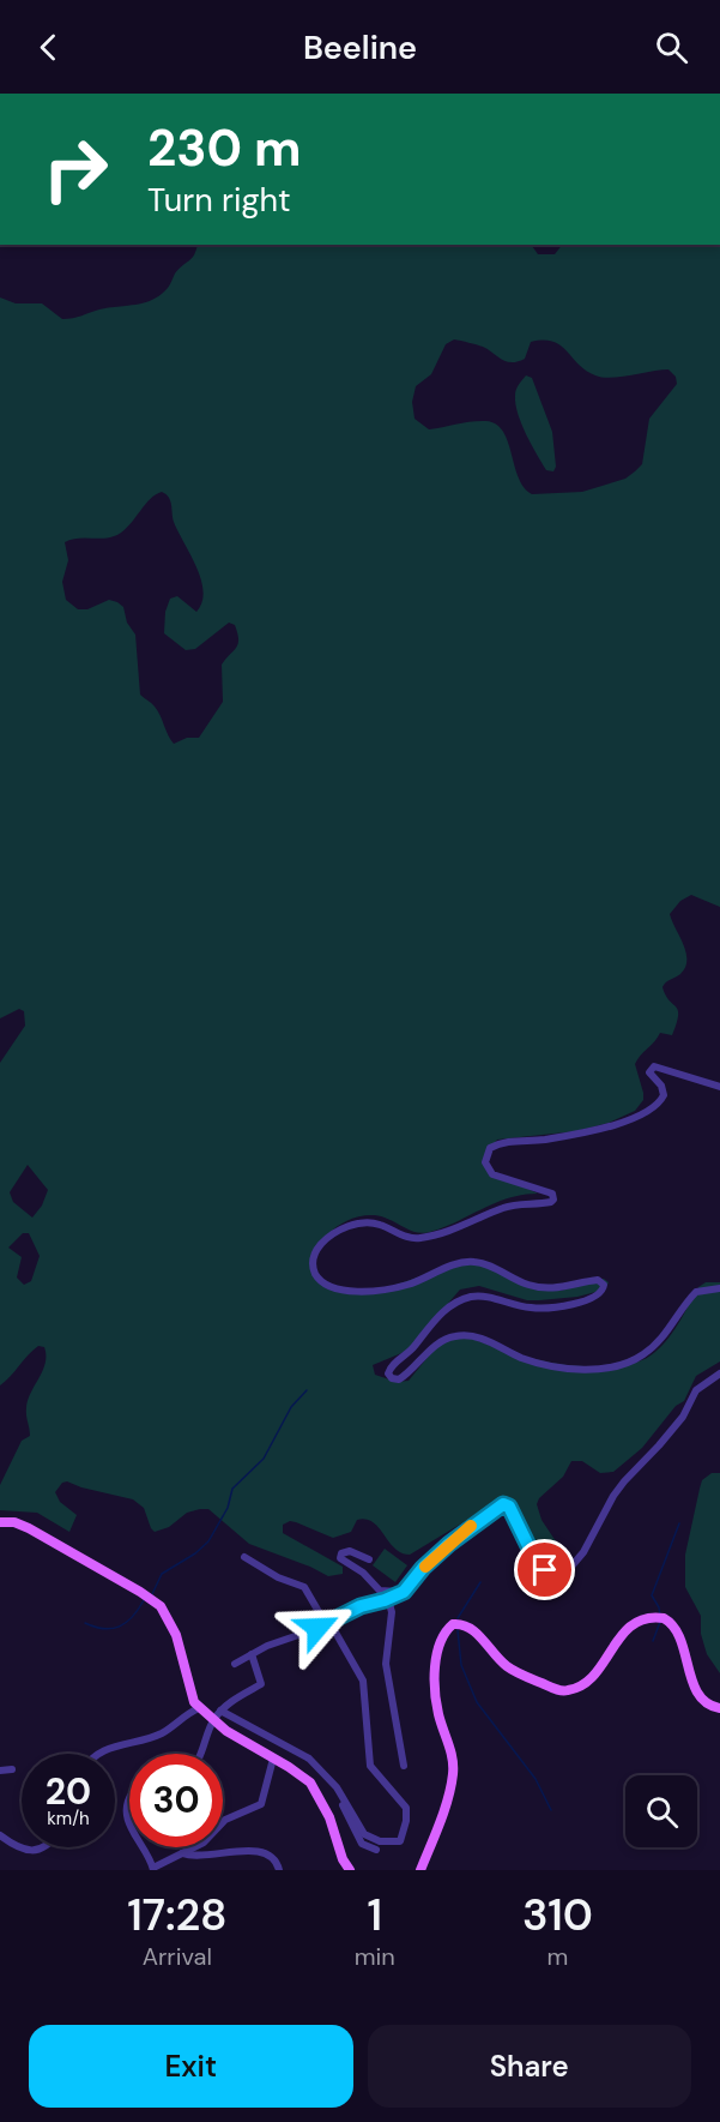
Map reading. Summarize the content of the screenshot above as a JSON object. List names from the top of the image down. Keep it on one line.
{"page":{"header":"Beeline","turn":["230 m","Turn right"],"speed":"20 km/h","limit":"30","eta":["17:28","Arrival","1","min","310","m"],"buttons":["Exit","Share"]}}
